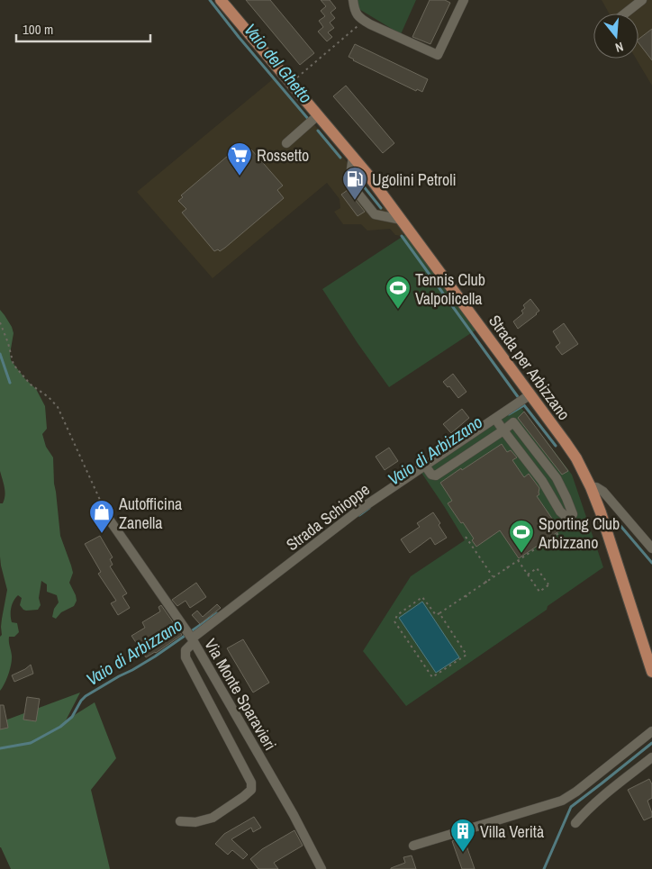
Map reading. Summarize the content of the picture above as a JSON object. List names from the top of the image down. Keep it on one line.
{"streets":{"main road":["Strada per Arbizzano"],"street":["Strada Schioppe","Via Monte Sparavieri"]},"crossings":[["Strada per Arbizzano","Strada Schioppe"],["Strada Schioppe","Via Monte Sparavieri"]],"water":["Vaio del Ghetto","Vaio di Arbizzano"],"places":{"supermarket":["Rossetto"],"fuel station":["Ugolini Petroli"],"sports":["Tennis Club Valpolicella","Sporting Club Arbizzano"],"shop":["Autofficina Zanella"],"building":["Villa Verità"]},"scale_bar":"100 m","north":"bottom"}
